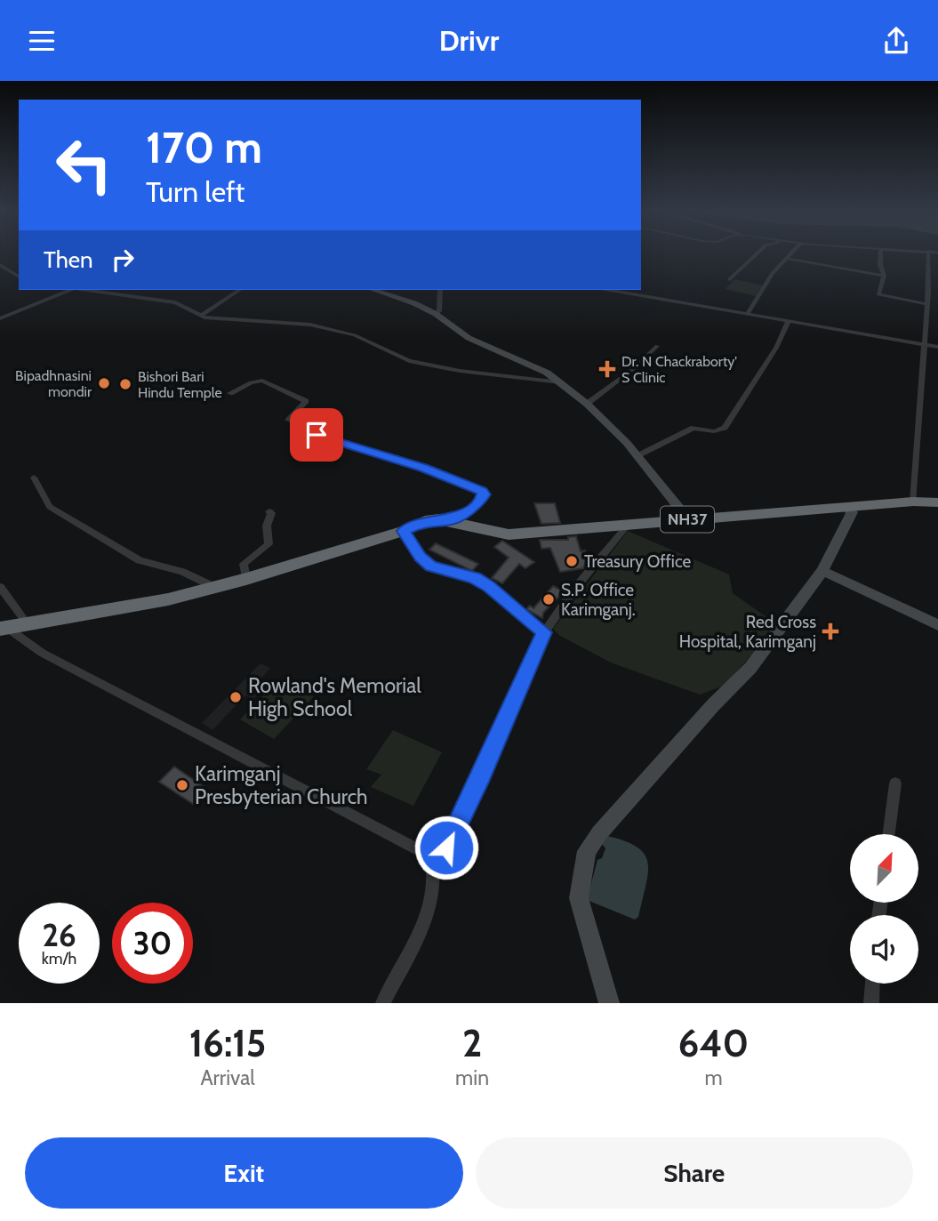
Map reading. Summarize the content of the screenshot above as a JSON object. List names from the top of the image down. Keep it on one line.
{"streets":{"highway":["NH37"]},"places":{"health":["Dr. N Chackraborty' S Clinic","Red Cross Hospital, Karimganj"],"other":["Bipadhnasini mondir","Bishori Bari Hindu Temple","Treasury Office","S.P. Office Karimganj.","Rowland's Memorial High School","Karimganj Presbyterian Church"]},"north":"top right","page":{"header":"Drivr","turn":["170 m","Turn left"],"then":"Then","speed":"26 km/h","limit":"30","eta":["16:15","Arrival","2","min","640","m"],"buttons":["Exit","Share"]}}
